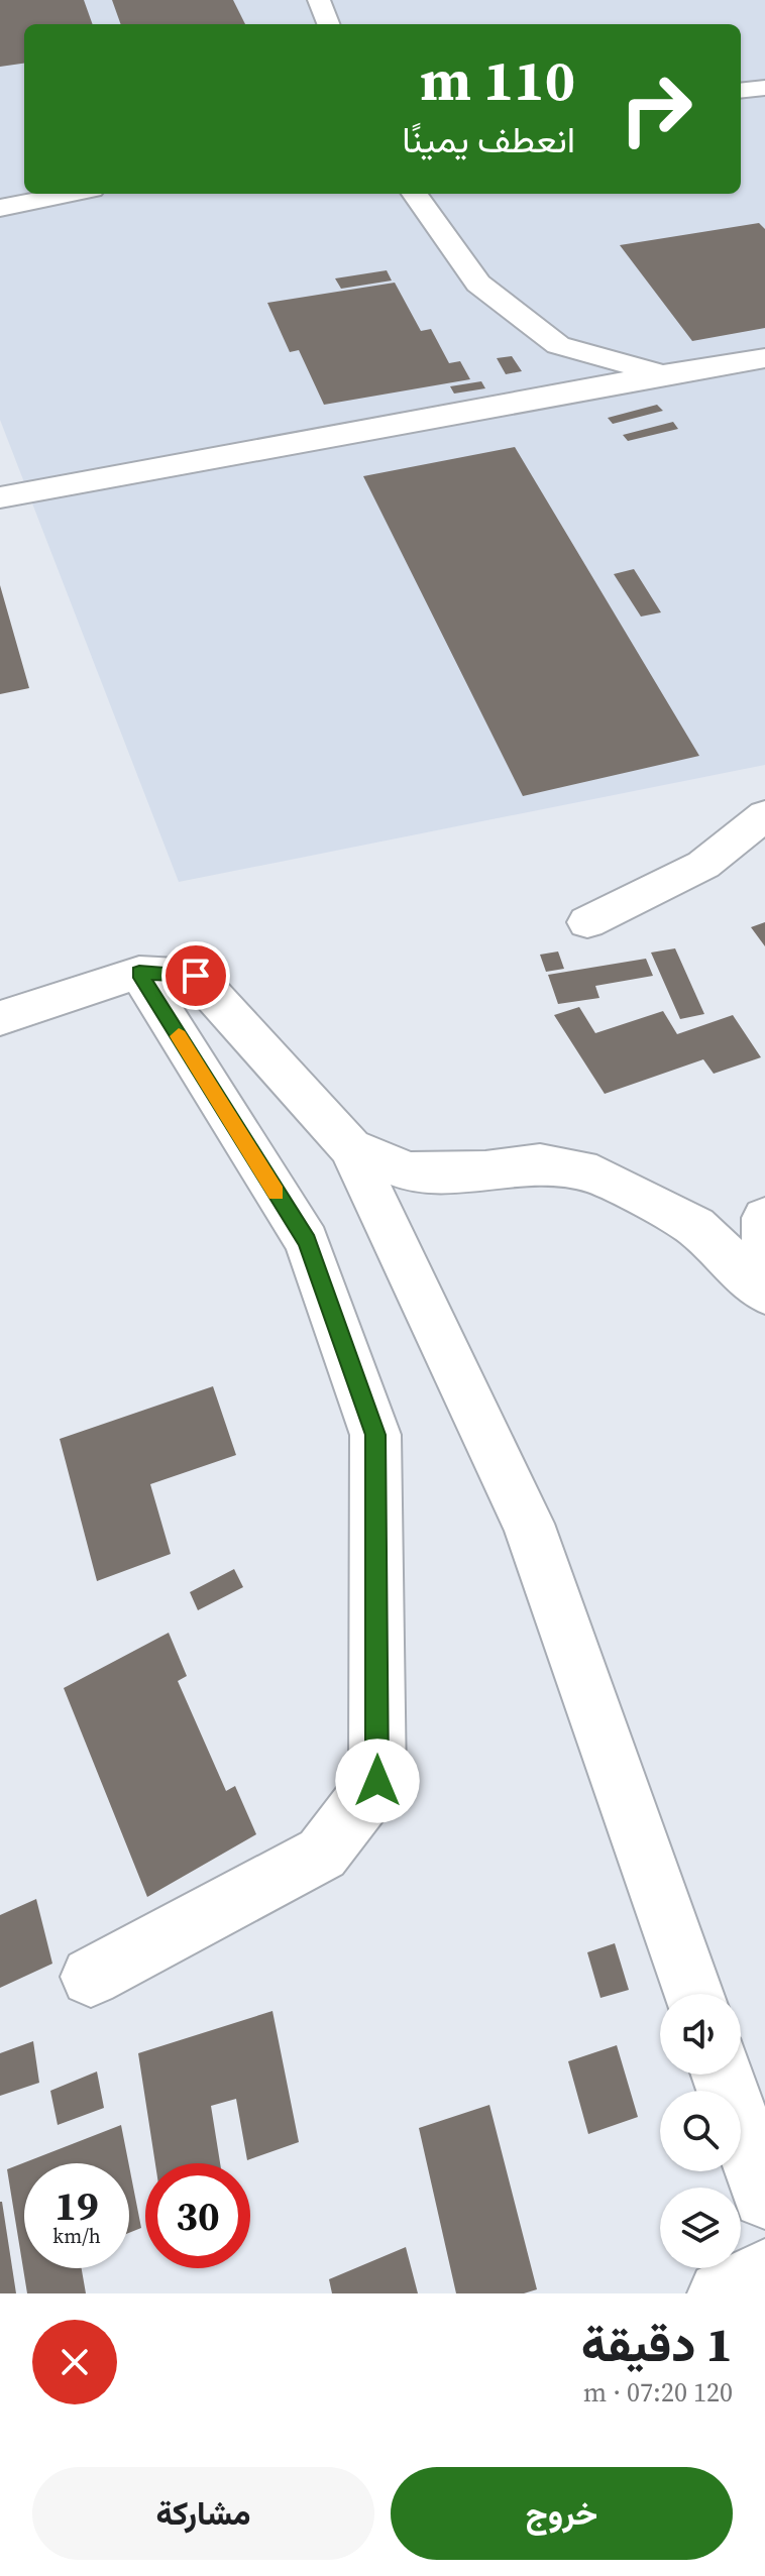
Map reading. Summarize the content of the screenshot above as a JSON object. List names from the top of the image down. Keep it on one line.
{"page":{"turn":["110 m","انعطف يمينًا"],"speed":"19 km/h","limit":"30","heading":["1 دقيقة","120 m · 07:20"],"buttons":["خروج","مشاركة"]}}
